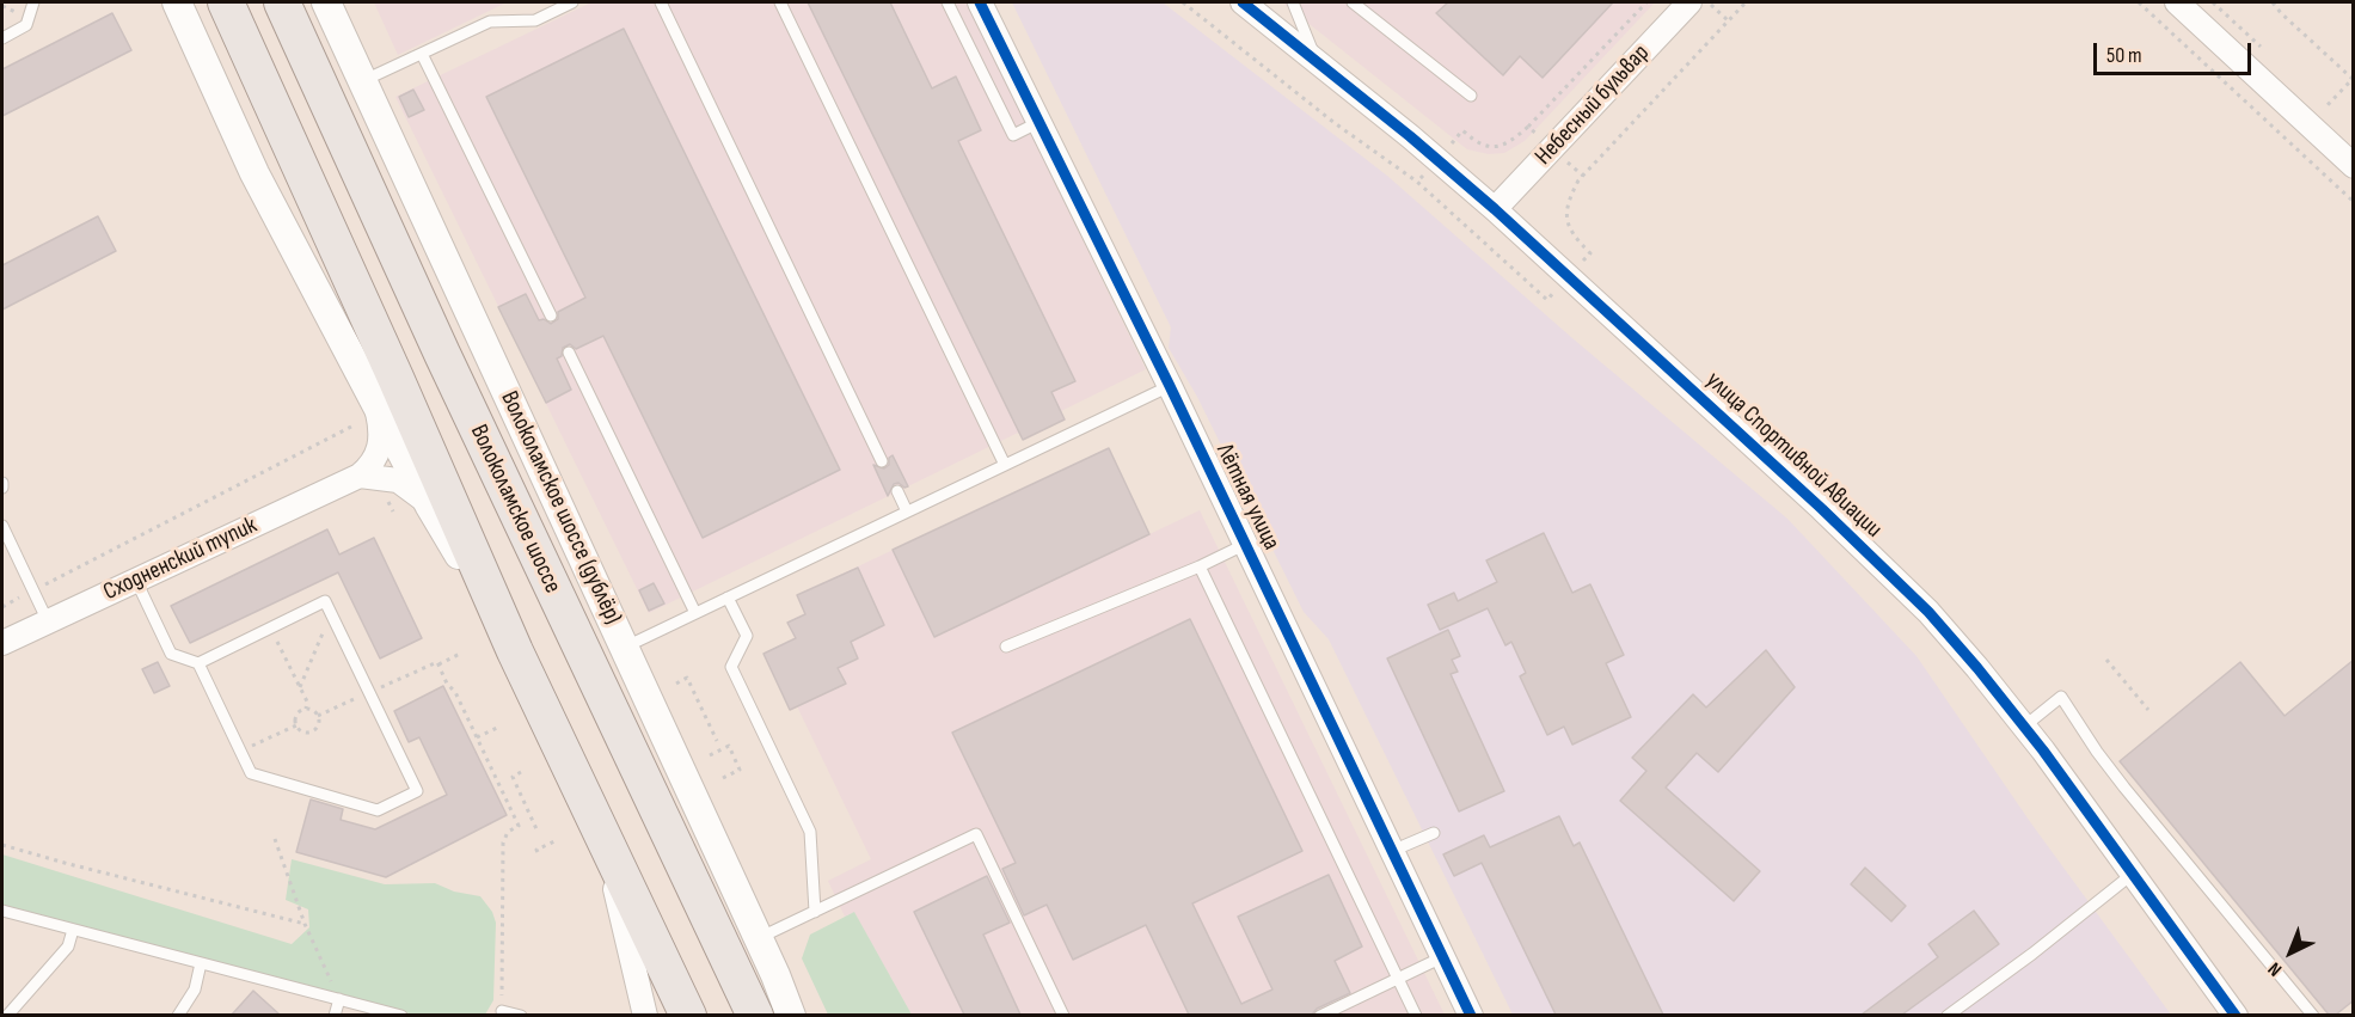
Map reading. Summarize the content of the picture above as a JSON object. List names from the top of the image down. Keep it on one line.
{"streets":{"main road":["Волоколамское шоссе"],"street":["Небесный бульвар","улица Спортивной Авиации","Лётная улица","Волоколамское шоссе (дублёр)","Сходненский тупик"]},"crossings":[["Небесный бульвар","улица Спортивной Авиации"]],"scale_bar":"50 m","north":"bottom left"}
